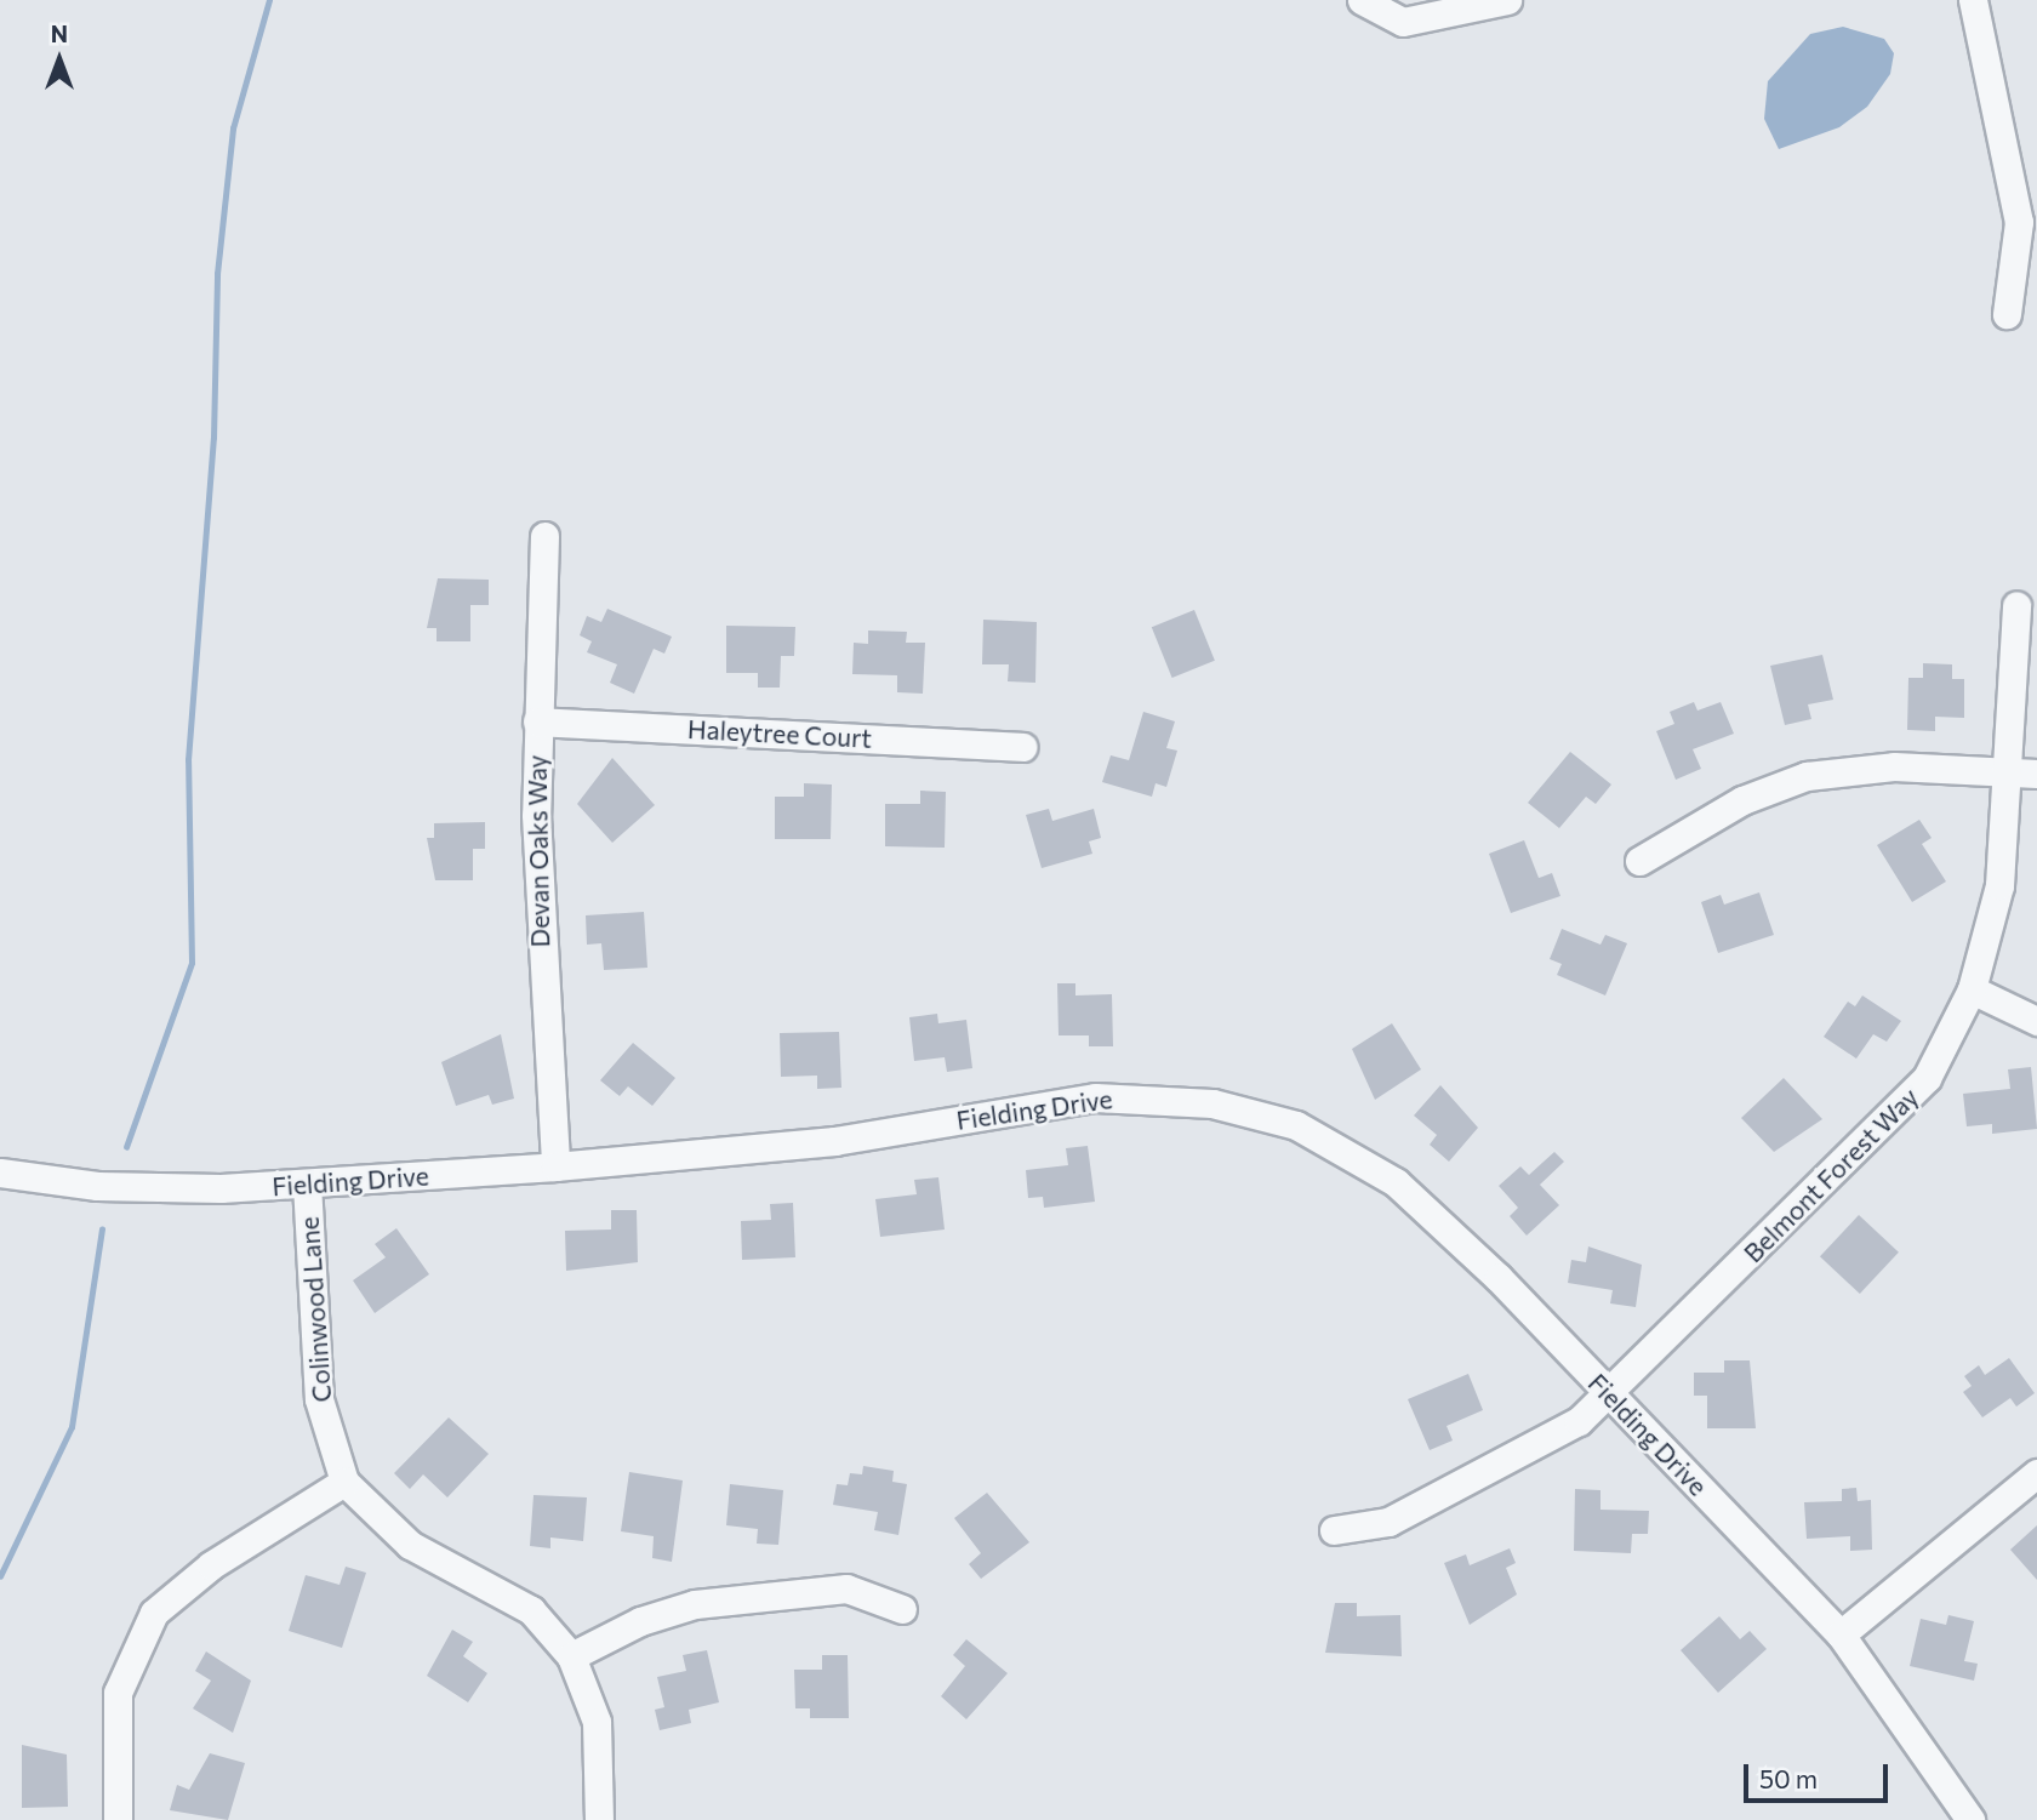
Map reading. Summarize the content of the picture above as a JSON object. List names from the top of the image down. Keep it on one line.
{"streets":{"street":["Haleytree Court","Devan Oaks Way","Fielding Drive","Belmont Forest Way","Colinwood Lane"]},"crossings":[["Haleytree Court","Devan Oaks Way"],["Devan Oaks Way","Fielding Drive"],["Fielding Drive","Belmont Forest Way"],["Fielding Drive","Colinwood Lane"]],"scale_bar":"50 m","north":"top"}
